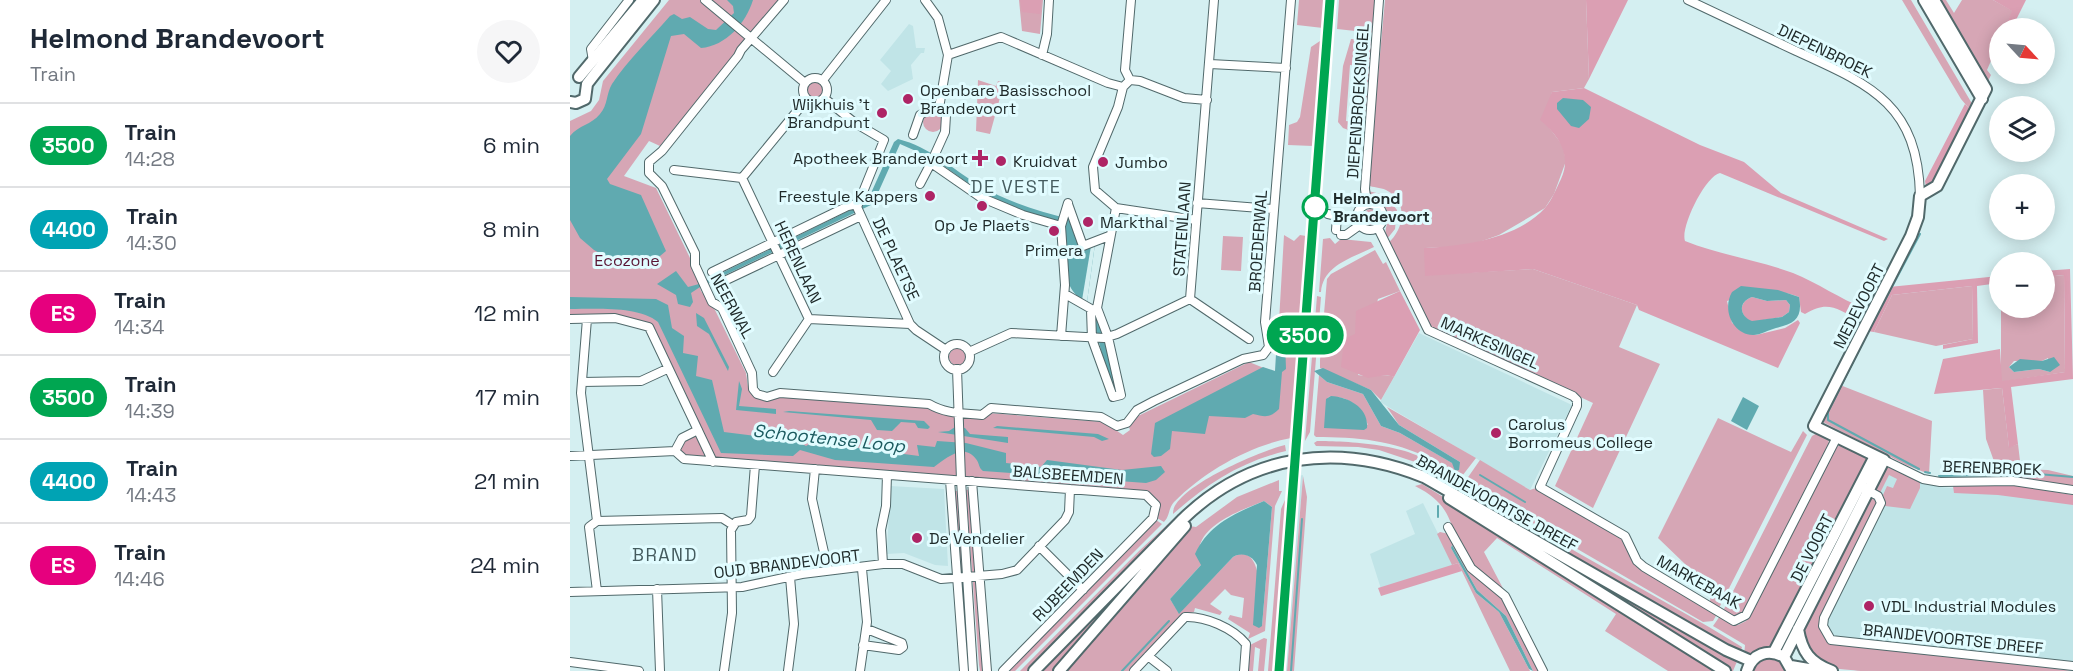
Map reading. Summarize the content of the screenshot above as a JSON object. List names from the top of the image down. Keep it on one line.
{"streets":{"main road":["MEDEVOORT","BERENBROEK","BRANDEVOORTSE DREEF","DE VOORT"],"street":["DIEPENBROEK","DIEPENBROEKSINGEL","STATENLAAN","BROEDERWAL","DE PLAETSE","HERENLAAN","NEERWAL","MARKESINGEL","BALSBEEMDEN","OUD BRANDEVOORT","MARKEBAAK","RUBEEMDEN"]},"crossings":[["DIEPENBROEK","MEDEVOORT"],["DIEPENBROEKSINGEL","MARKESINGEL"],["BROEDERWAL","NEERWAL"],["DE PLAETSE","HERENLAAN"],["MEDEVOORT","BERENBROEK"],["MARKESINGEL","MARKEBAAK"],["BERENBROEK","DE VOORT"],["BERENBROEK","MARKEBAAK"],["BALSBEEMDEN","OUD BRANDEVOORT"],["BALSBEEMDEN","RUBEEMDEN"],["BRANDEVOORTSE DREEF","DE VOORT"]],"districts":["DE VESTE","BRAND"],"water":["Schootense Loop"],"parks":["Ecozone"],"places":{"other":["Openbare Basisschool Brandevoort","Wijkhuis 't Brandpunt","Kruidvat","Jumbo","Freestyle Kappers","Op Je Plaets","Helmond Brandevoort","Markthal","Primera","Carolus Borromeus College","De Vendelier","VDL Industrial Modules"],"health":["Apotheek Brandevoort"]},"north":"bottom right","page":{"heading":["Helmond Brandevoort","Train"],"on_map":"3500","map_buttons":["+","−"],"list":[{"mark":"3500","name":"Train","note":"14:28","value":"6 min"},{"mark":"4400","name":"Train","note":"14:30","value":"8 min"},{"mark":"ES","name":"Train","note":"14:34","value":"12 min"},{"mark":"3500","name":"Train","note":"14:39","value":"17 min"},{"mark":"4400","name":"Train","note":"14:43","value":"21 min"},{"mark":"ES","name":"Train","note":"14:46","value":"24 min"}]}}
